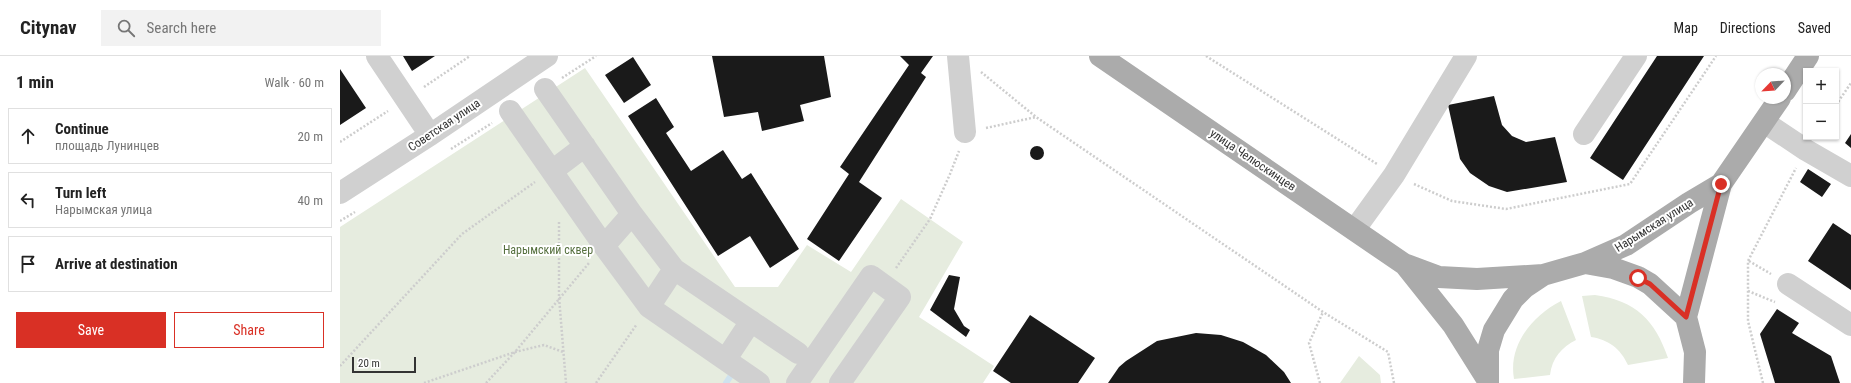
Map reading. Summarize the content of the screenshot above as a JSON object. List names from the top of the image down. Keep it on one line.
{"streets":{"main road":["улица Челюскинцев","Нарымская улица"],"street":["Советская улица"]},"crossings":[["улица Челюскинцев","Нарымская улица"]],"parks":["Нарымский сквер"],"scale_bar":"20 m","north":"bottom left","page":{"header":"Citynav","search":"Search here","nav":["Map","Directions","Saved"],"heading":["1 min","Walk · 60 m"],"map_buttons":["+","−"],"list":[["Continue","площадь Лунинцев","20 m"],["Turn left","Нарымская улица","40 m"],"Arrive at destination"],"buttons":["Save","Share"],"scale":"20 m"}}
